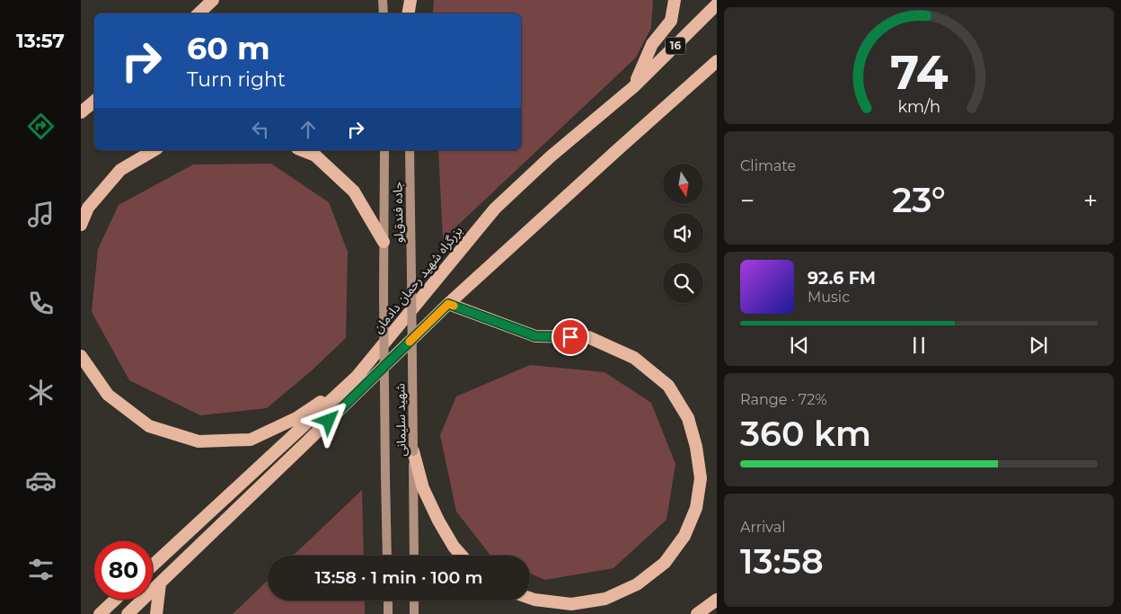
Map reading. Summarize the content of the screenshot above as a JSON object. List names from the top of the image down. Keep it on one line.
{"streets":{"highway":["16","بزرگراه شهید رحمان دادمان"],"main road":["جاده فندق‌لو","شهید سلیمانی"]},"crossings":[["جاده فندق‌لو","شهید سلیمانی"]],"north":"bottom","page":{"tabs":"13:57","turn":["60 m","Turn right"],"tile":["Climate",["Range · 72%","360 km"],["Arrival","13:58"]],"heat":["−","23°","+"],"song":["92.6 FM","Music"],"limit":"80","trip":"13:58 · 1 min · 100 m","gauge":["74","km/h"]}}
